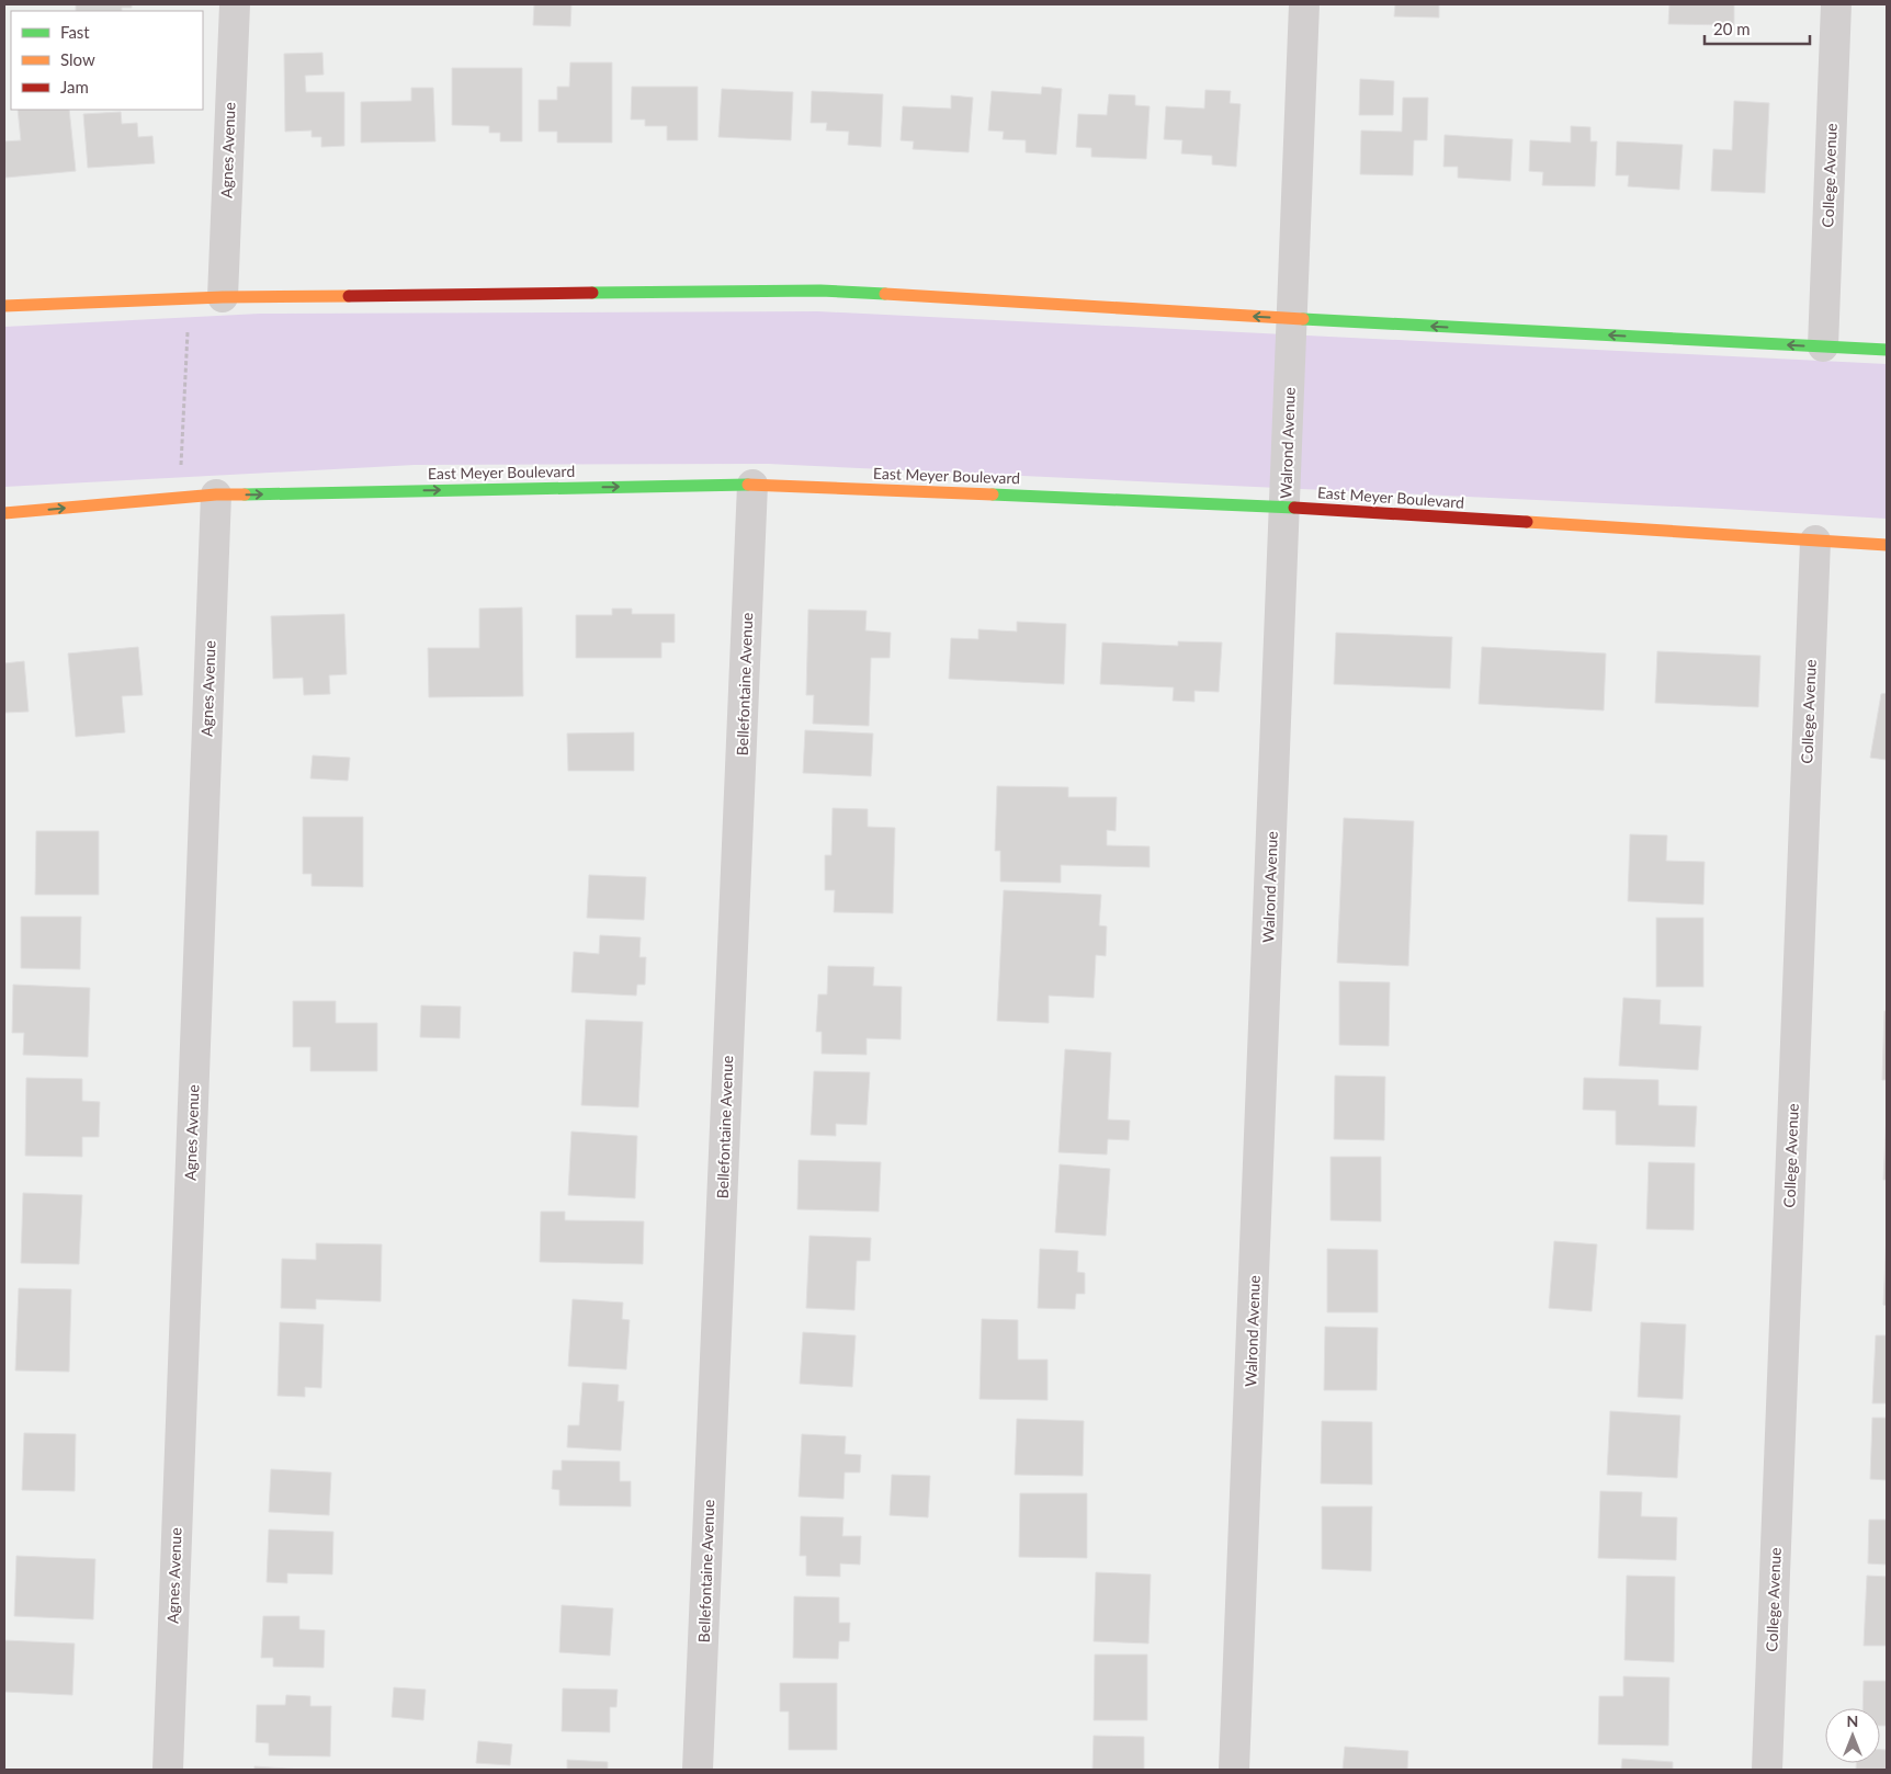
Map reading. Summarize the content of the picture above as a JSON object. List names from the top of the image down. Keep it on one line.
{"streets":{"main road":["East Meyer Boulevard"],"street":["Agnes Avenue","College Avenue","Walrond Avenue","Bellefontaine Avenue"]},"crossings":[["Agnes Avenue","East Meyer Boulevard"],["College Avenue","East Meyer Boulevard"],["Walrond Avenue","East Meyer Boulevard"],["East Meyer Boulevard","Bellefontaine Avenue"]],"one_way":["East Meyer Boulevard"],"legend":["Fast","Slow","Jam"],"scale_bar":"20 m","north":"top"}
